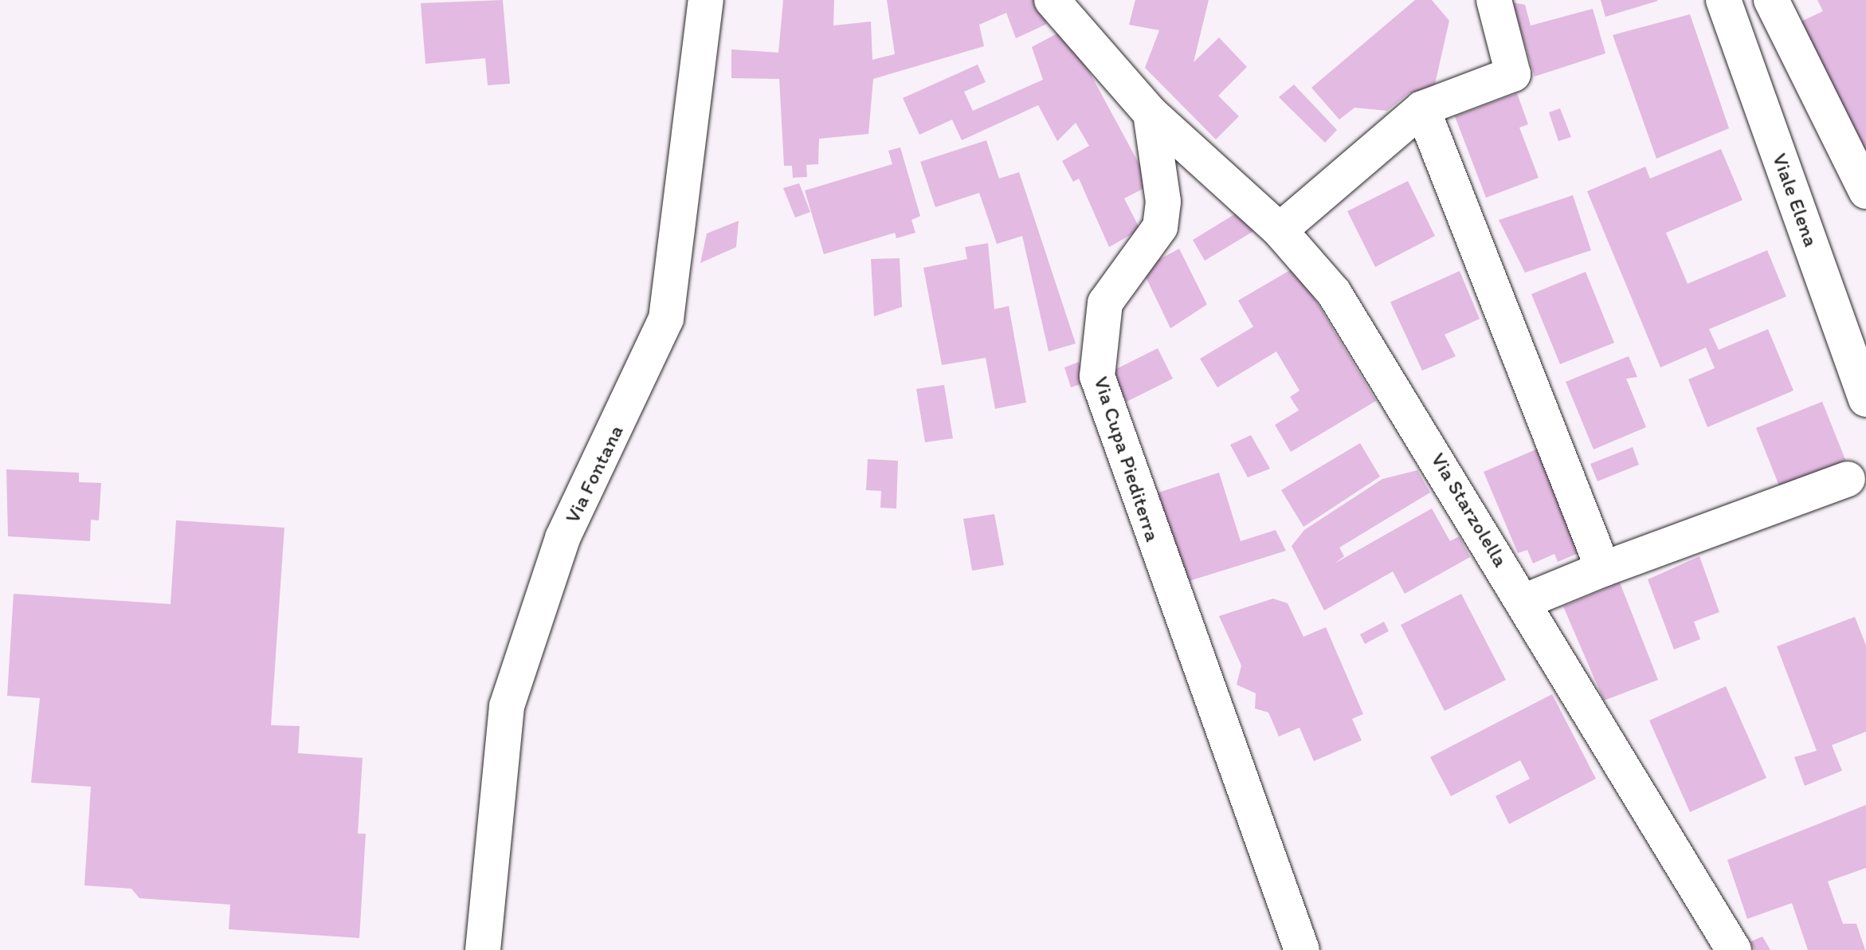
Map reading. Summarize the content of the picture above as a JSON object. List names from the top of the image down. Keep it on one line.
{"streets":{"street":["Viale Elena","Via Cupa Piediterra","Via Fontana","Via Starzolella"]},"crossings":[["Via Cupa Piediterra","Via Starzolella"]]}
